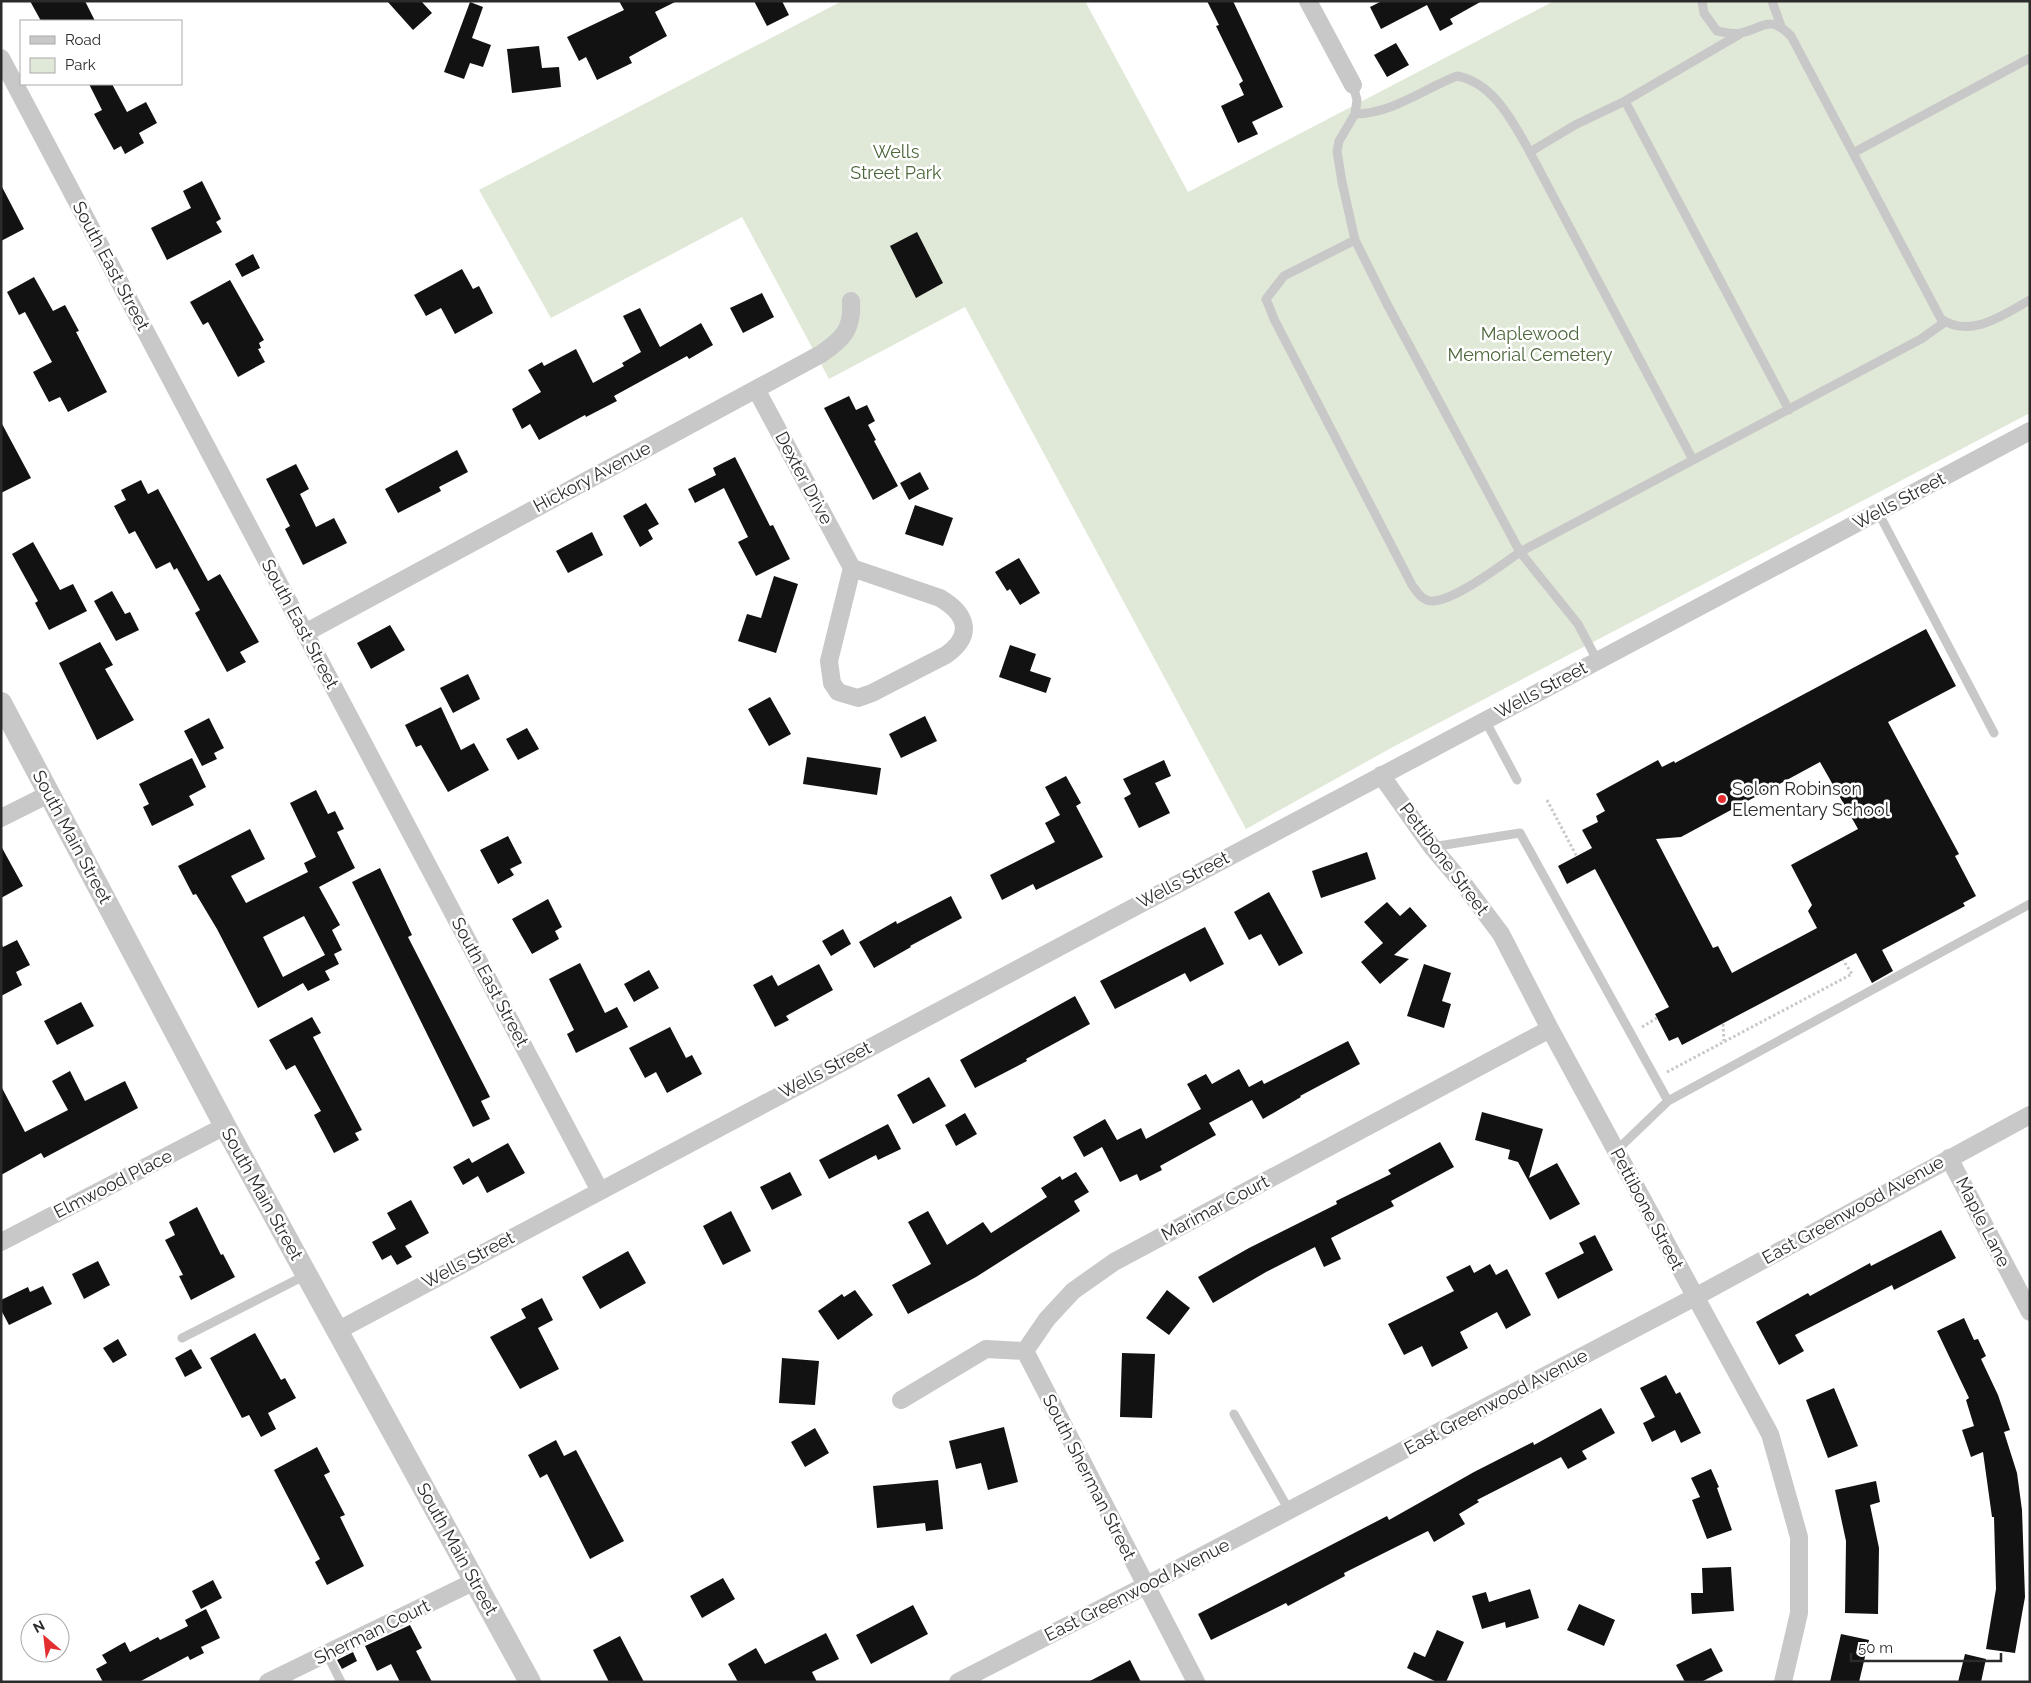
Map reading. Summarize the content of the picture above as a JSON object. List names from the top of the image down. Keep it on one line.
{"streets":{"street":["South East Street","Hickory Avenue","Dexter Drive","Wells Street","South Main Street","Pettibone Street","Elmwood Place","Marimar Court","East Greenwood Avenue","Maple Lane","South Sherman Street","Sherman Court"]},"crossings":[["South East Street","Hickory Avenue"],["South East Street","Wells Street"],["Hickory Avenue","Dexter Drive"],["Wells Street","South Main Street"],["Wells Street","Pettibone Street"],["South Main Street","Elmwood Place"],["South Main Street","Sherman Court"],["Pettibone Street","Marimar Court"],["Pettibone Street","East Greenwood Avenue"],["Marimar Court","South Sherman Street"],["East Greenwood Avenue","Maple Lane"],["East Greenwood Avenue","South Sherman Street"]],"parks":["Wells Street Park","Maplewood Memorial Cemetery"],"places":["Solon Robinson Elementary School"],"legend":["Road","Park"],"scale_bar":"50 m","north":"top left"}
